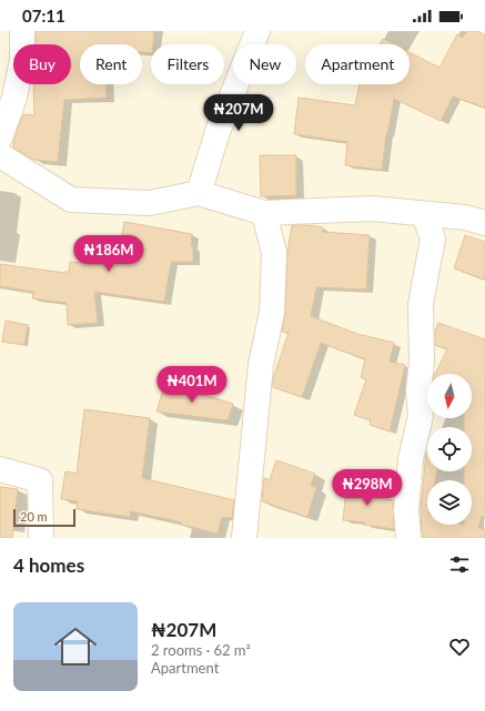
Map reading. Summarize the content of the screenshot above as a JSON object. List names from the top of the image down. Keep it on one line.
{"scale_bar":"20 m","north":"bottom","page":{"status":"07:11","chip":["Buy","Rent","Filters","New","Apartment"],"price":["₦207M","₦186M","₦401M","₦298M"],"scale":"20 m","heading":"4 homes","list":[{"name":"₦207M","note":"2 rooms · 62 m² · Apartment"}]}}
